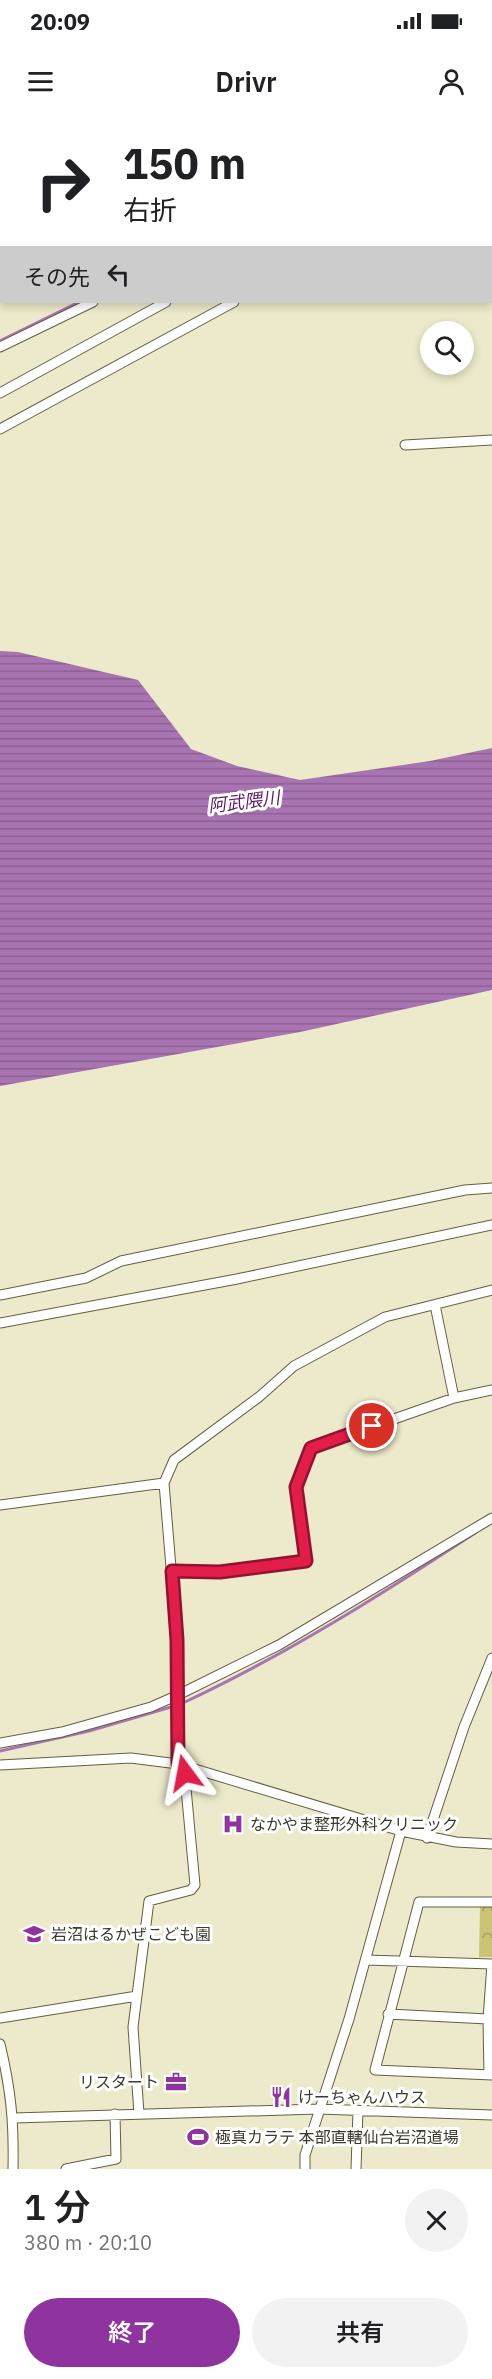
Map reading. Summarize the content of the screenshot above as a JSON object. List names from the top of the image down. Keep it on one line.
{"water":["阿武隈川"],"places":{"hospital":["なかやま整形外科クリニック"],"school or university":["岩沼はるかぜこども園"],"office":["リスタート"],"restaurant":["けーちゃんハウス"],"sports":["極真カラテ 本部直轄仙台岩沼道場"]},"page":{"status":"20:09","header":"Drivr","turn":["150 m","右折"],"then":"その先","heading":["1 分","380 m · 20:10"],"buttons":["終了","共有"]}}
